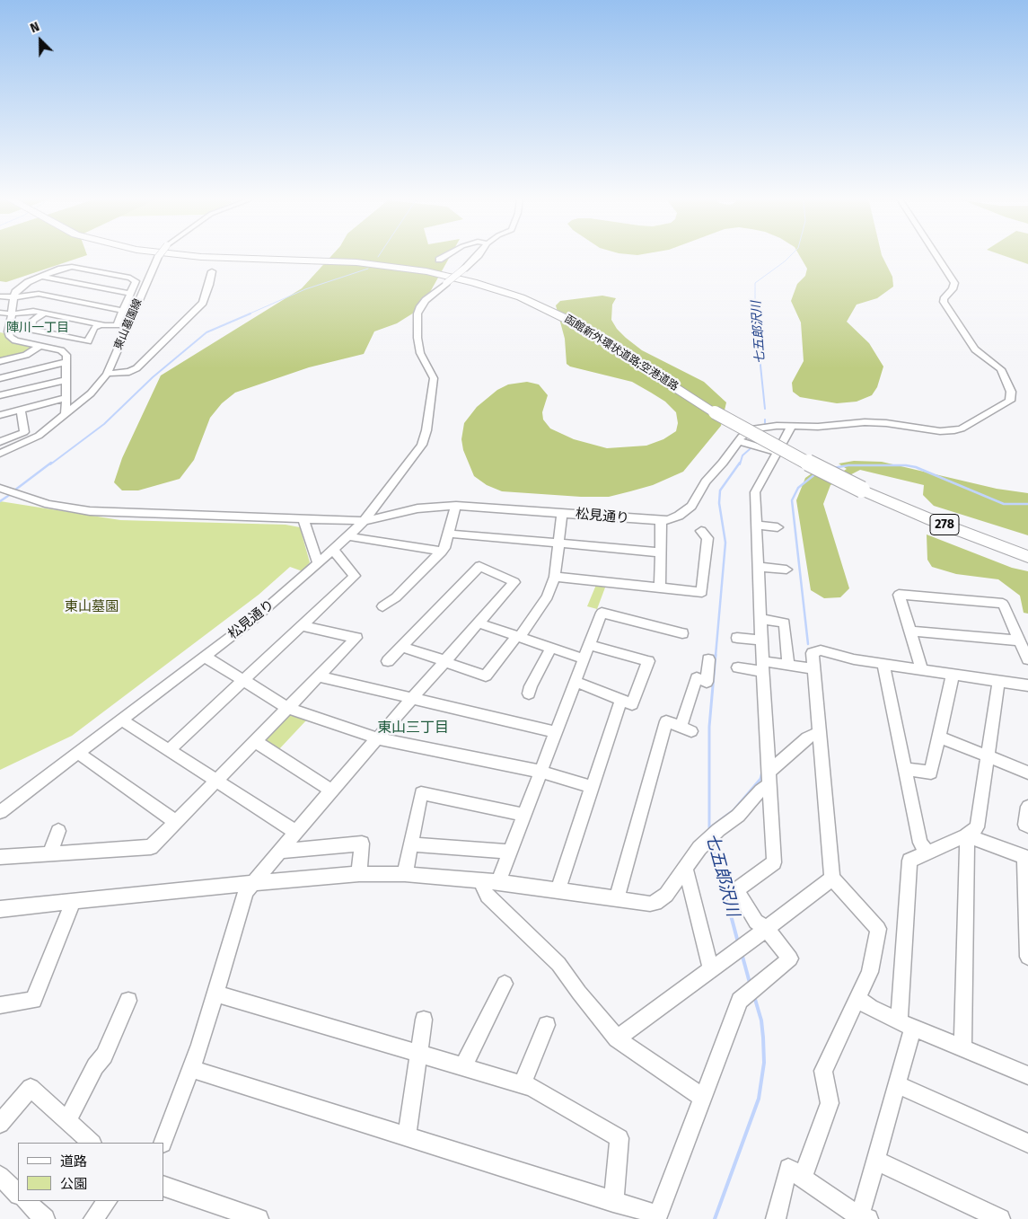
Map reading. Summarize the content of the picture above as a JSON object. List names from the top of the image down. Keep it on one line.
{"streets":{"highway":["函館新外環状道路;空港道路","278"],"street":["東山墓園線","松見通り"]},"districts":["陣川一丁目","東山三丁目"],"water":["七五郎沢川"],"parks":["東山墓園"],"legend":["道路","公園"],"north":"top left"}
